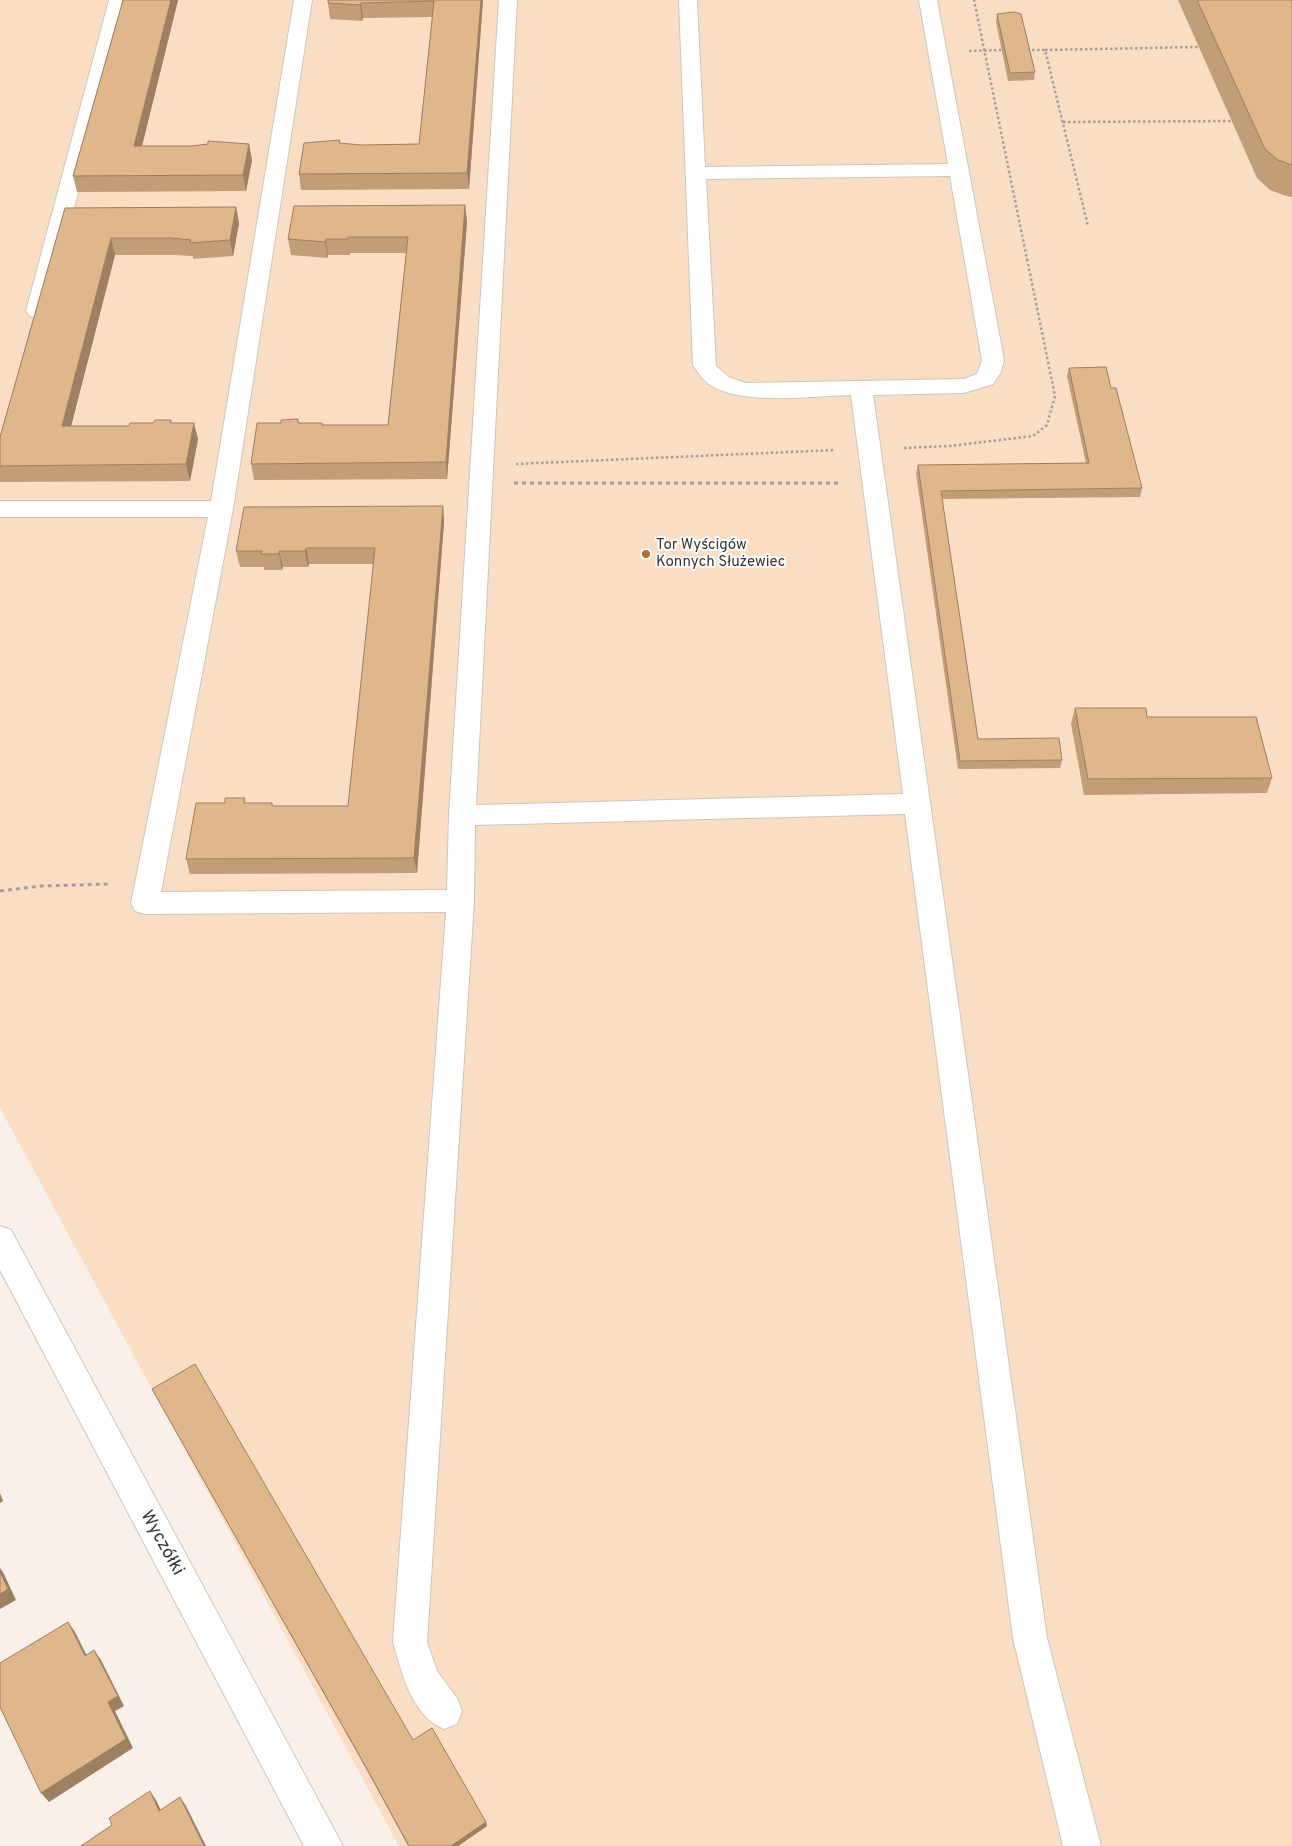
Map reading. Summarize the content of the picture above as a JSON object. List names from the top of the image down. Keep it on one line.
{"streets":{"street":["Wyczółki"]},"places":["Tor Wyścigów Konnych Służewiec"]}
